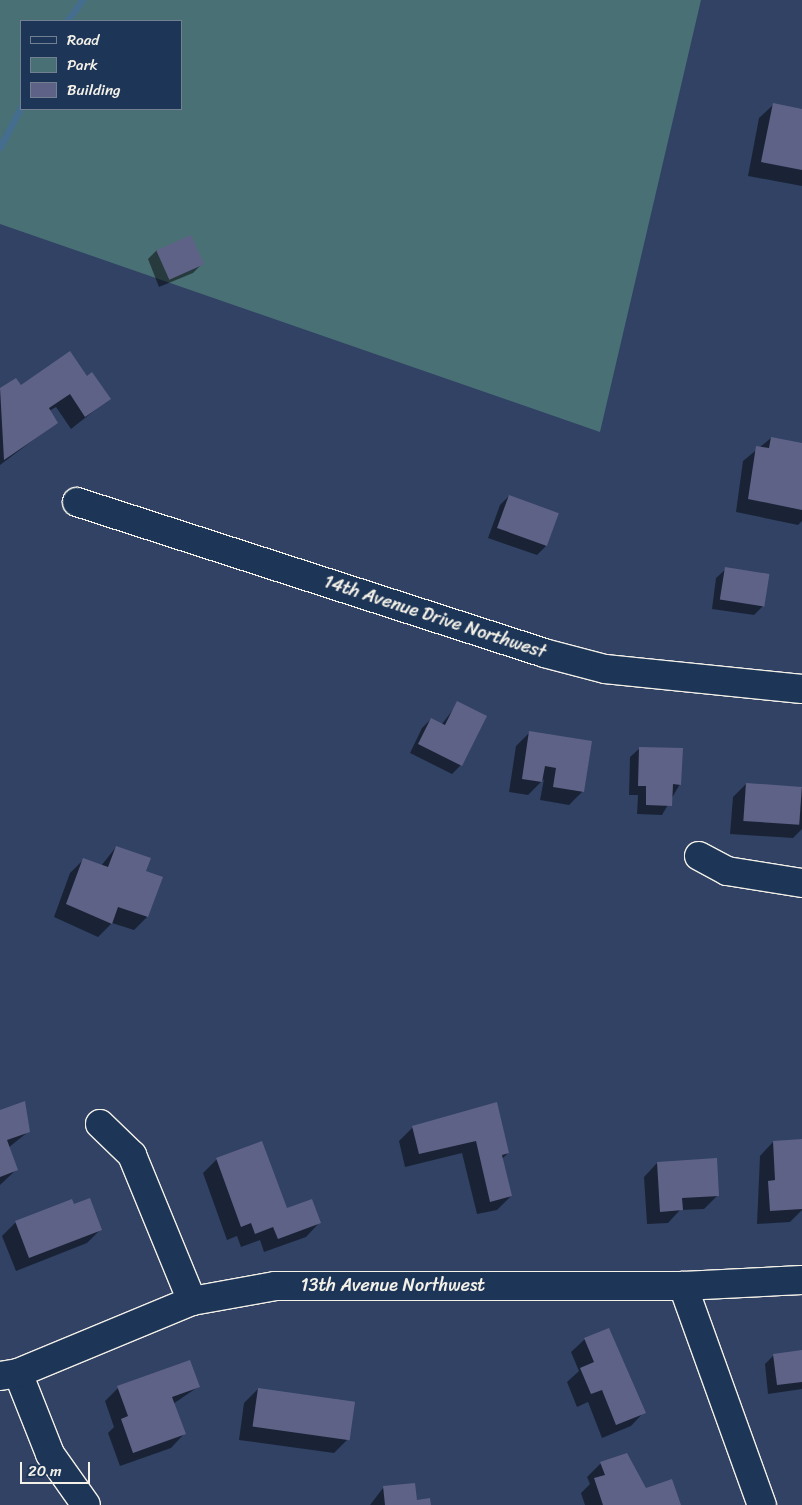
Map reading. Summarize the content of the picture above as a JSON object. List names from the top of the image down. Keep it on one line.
{"streets":{"street":["14th Avenue Drive Northwest","13th Avenue Northwest"]},"legend":["Road","Park","Building"],"scale_bar":"20 m"}
